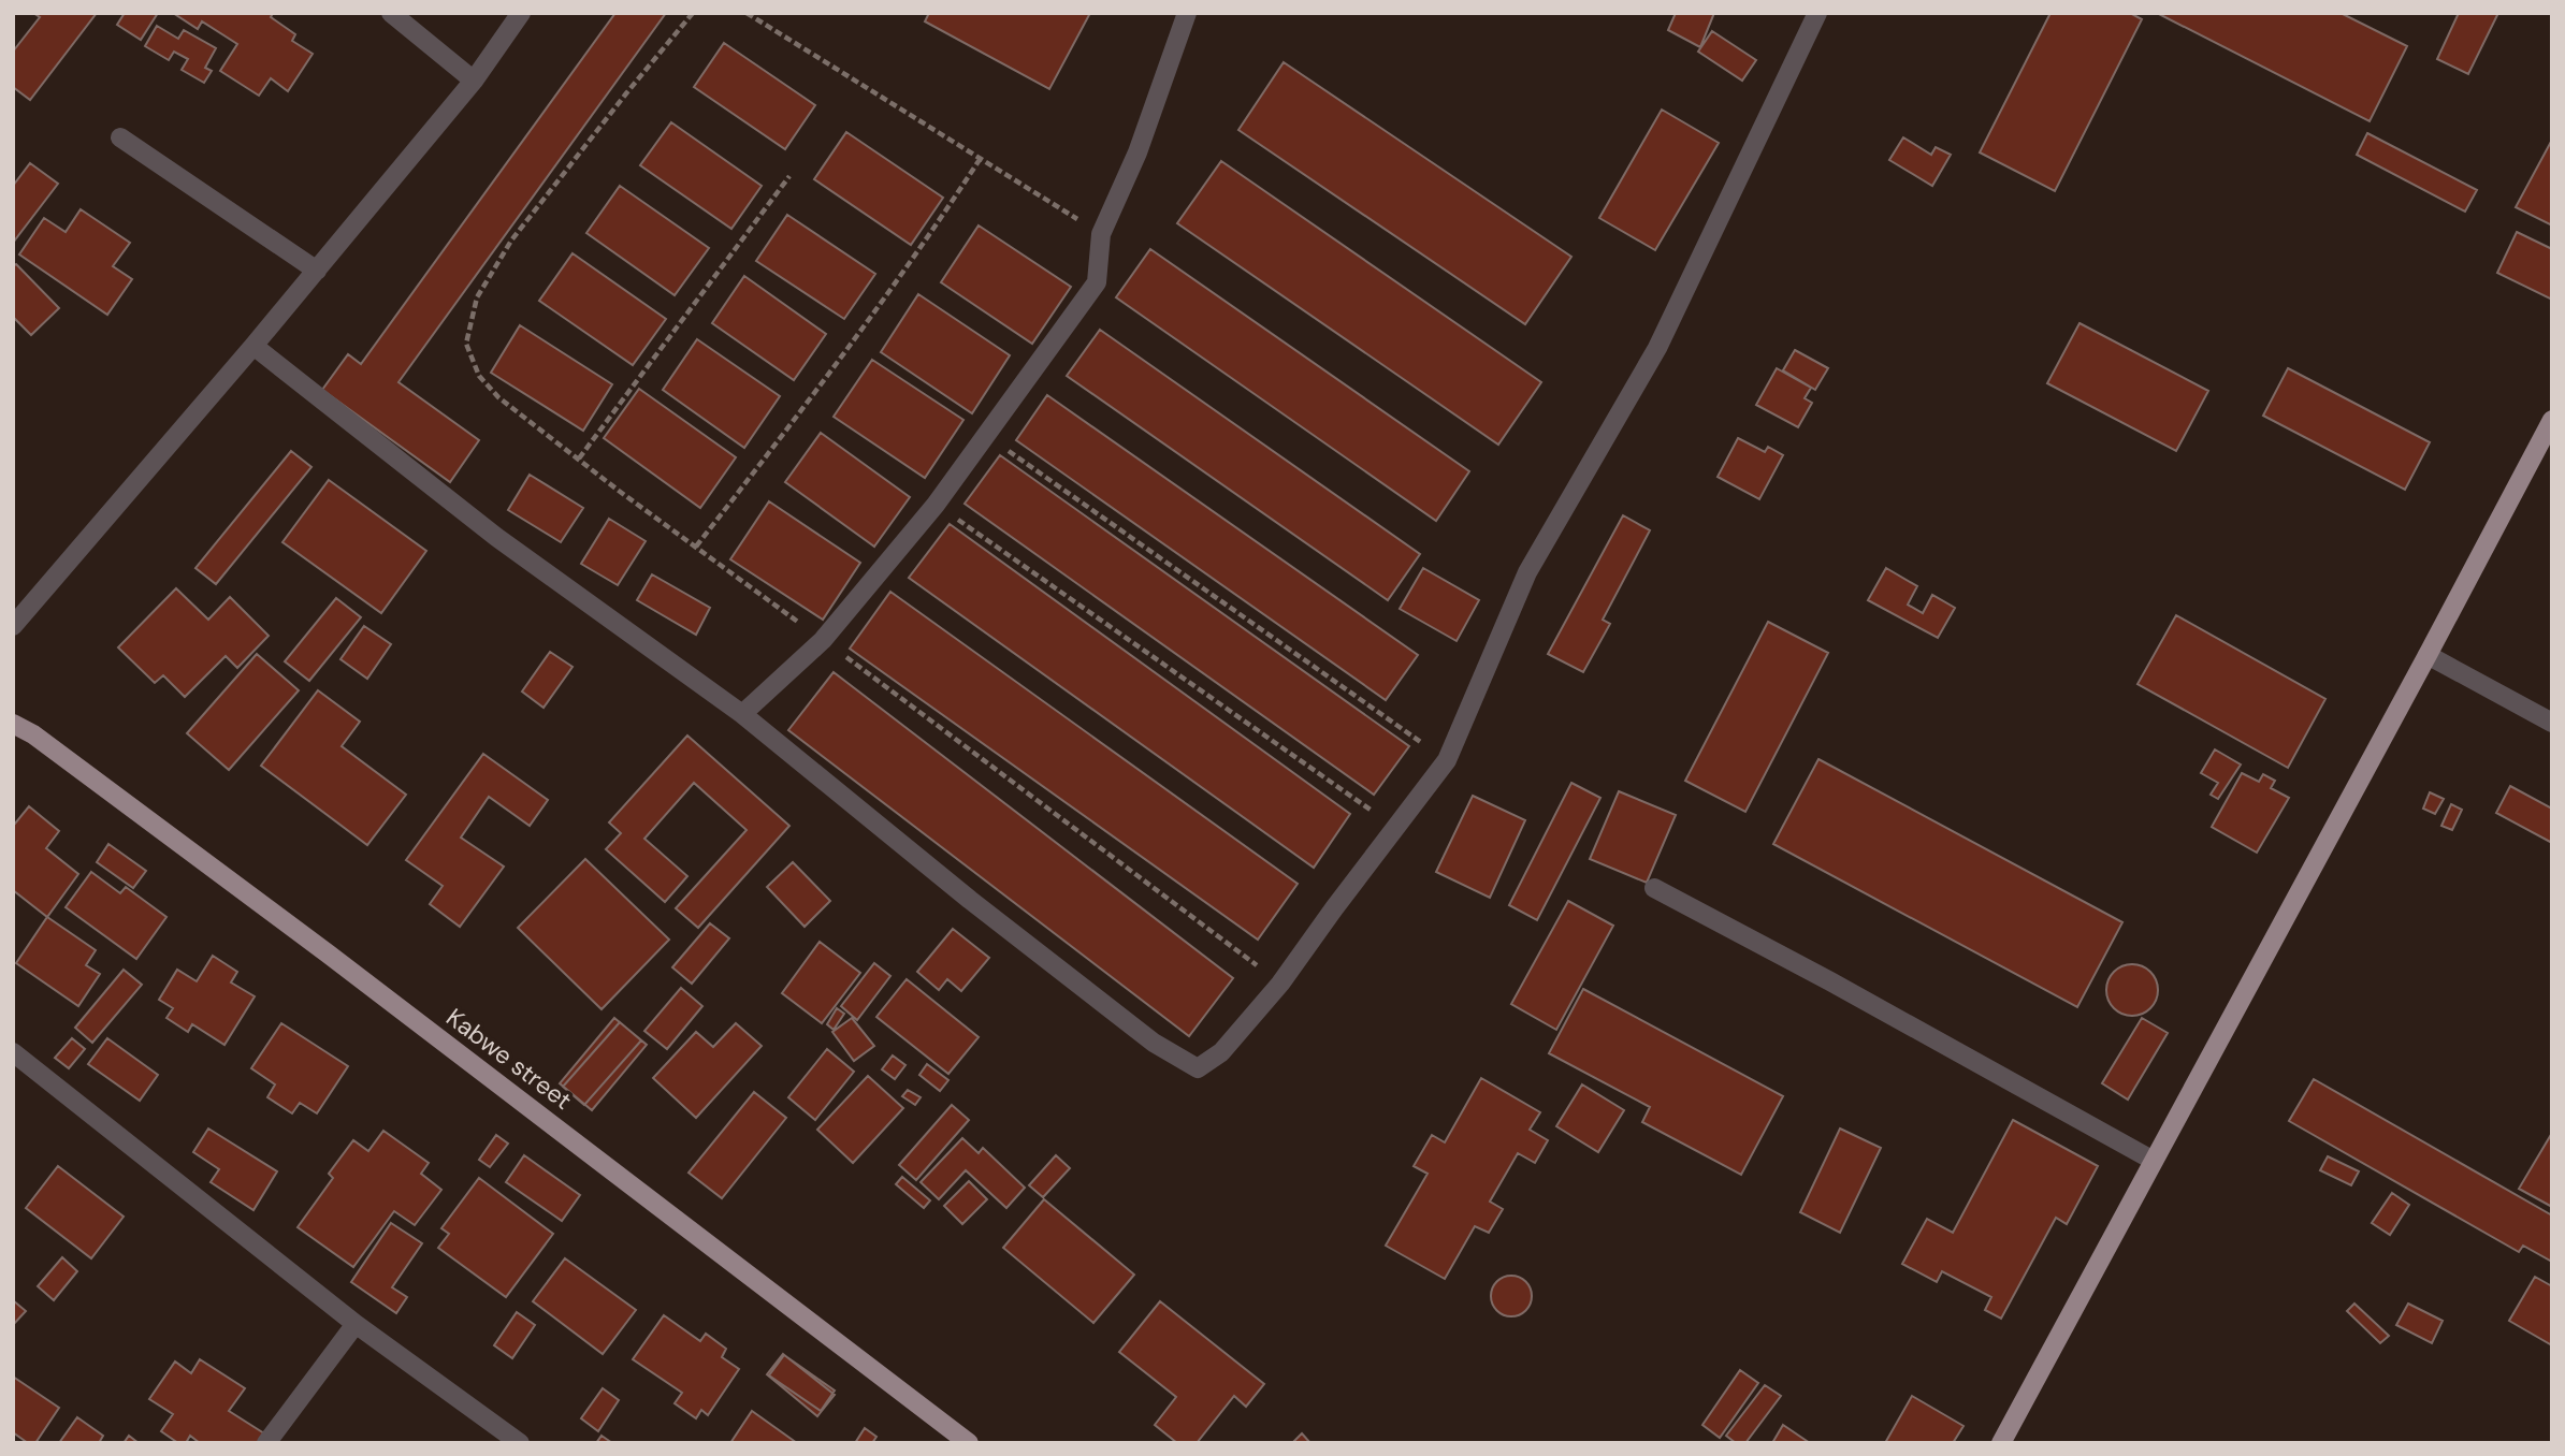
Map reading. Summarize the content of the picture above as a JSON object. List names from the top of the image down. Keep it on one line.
{"streets":{"main road":["Kabwe street"]}}
